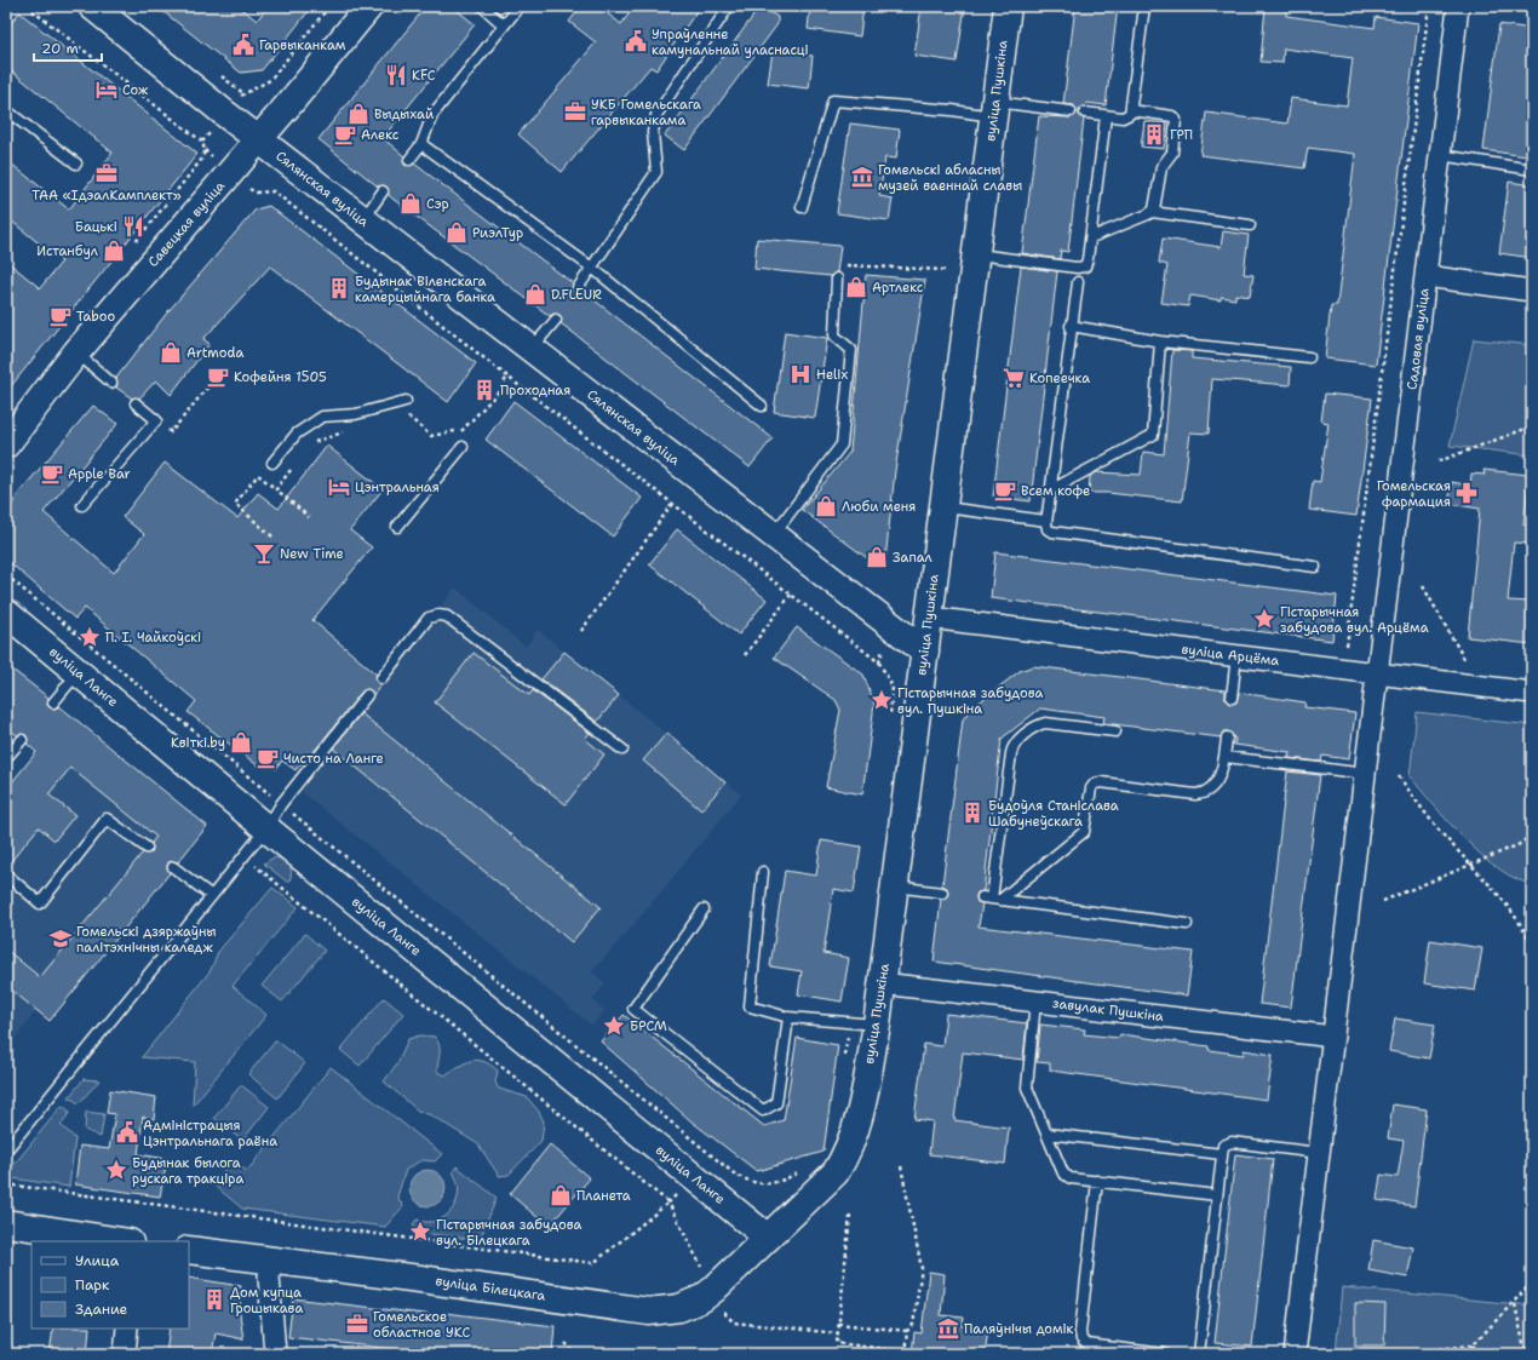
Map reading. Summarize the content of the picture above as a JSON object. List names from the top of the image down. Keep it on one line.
{"streets":{"street":["вуліца Пушкіна","Сялянская вуліца","Савецкая вуліца","Садовая вуліца","вуліца Арцёма","вуліца Ланге","завулак Пушкіна","вуліца Білецкага"]},"crossings":[["вуліца Пушкіна","Сялянская вуліца"],["вуліца Пушкіна","вуліца Арцёма"],["вуліца Пушкіна","вуліца Ланге"],["вуліца Пушкіна","завулак Пушкіна"],["вуліца Пушкіна","вуліца Білецкага"],["Сялянская вуліца","Савецкая вуліца"],["Садовая вуліца","вуліца Арцёма"],["вуліца Ланге","вуліца Білецкага"]],"places":{"public building":["Упраўленне камунальнай уласнасці","Гарвыканкам","Адміністрацыя Цэнтральнага раёна"],"restaurant":["KFC","Бацькі"],"hotel":["Сож","Цэнтральная"],"office":["УКБ Гомельскага гарвыканкама","ТАА «ІдэалКамплект»","Гомельское областное УКС"],"shop":["Выдыхай","Сэр","РиэлТур","Истанбул","Артлекс","D.FLEUR","Artmoda","Люби меня","Запал","Квiткi.by","Планета"],"cafe":["Алекс","Taboo","Кофейня 1505","Apple Bar","Всем кофе","Чисто на Ланге"],"building":["ГРП","Будынак Віленскага камерцыйнага банка","Проходная","Будоўля Станіслава Шабунеўскага","Дом купца Грошыкава"],"museum":["Гомельскі абласны музей ваеннай славы","Паляўнічы домік"],"hospital":["Helix"],"supermarket":["Копеечка"],"pharmacy":["Гомельская фармация"],"bar":["New Time"],"place":["Гістарычная забудова вул. Арцёма","П. І. Чайкоўскі","Гістарычная забудова вул. Пушкіна","БРСМ","Будынак былога рускага тракціра","Гістарычная забудова вул. Білецкага"],"school or university":["Гомельскі дзяржаўны палітэхнічны каледж"]},"legend":["Улица","Парк","Здание"],"scale_bar":"20 m"}
